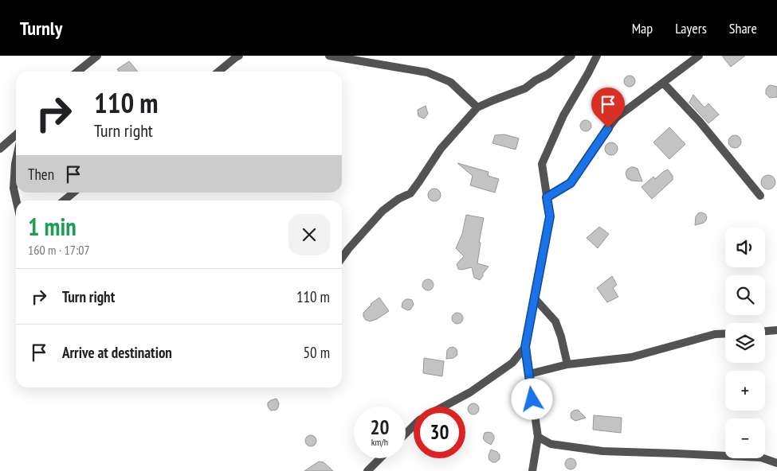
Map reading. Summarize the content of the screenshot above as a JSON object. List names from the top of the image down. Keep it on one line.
{"page":{"header":"Turnly","nav":["Map","Layers","Share"],"turn":["110 m","Turn right"],"then":"Then","heading":["1 min","160 m · 17:07"],"map_buttons":["+","−"],"list":[{"name":"Turn right","value":"110 m"},{"name":"Arrive at destination","value":"50 m"}],"speed":"20 km/h","limit":"30"}}
